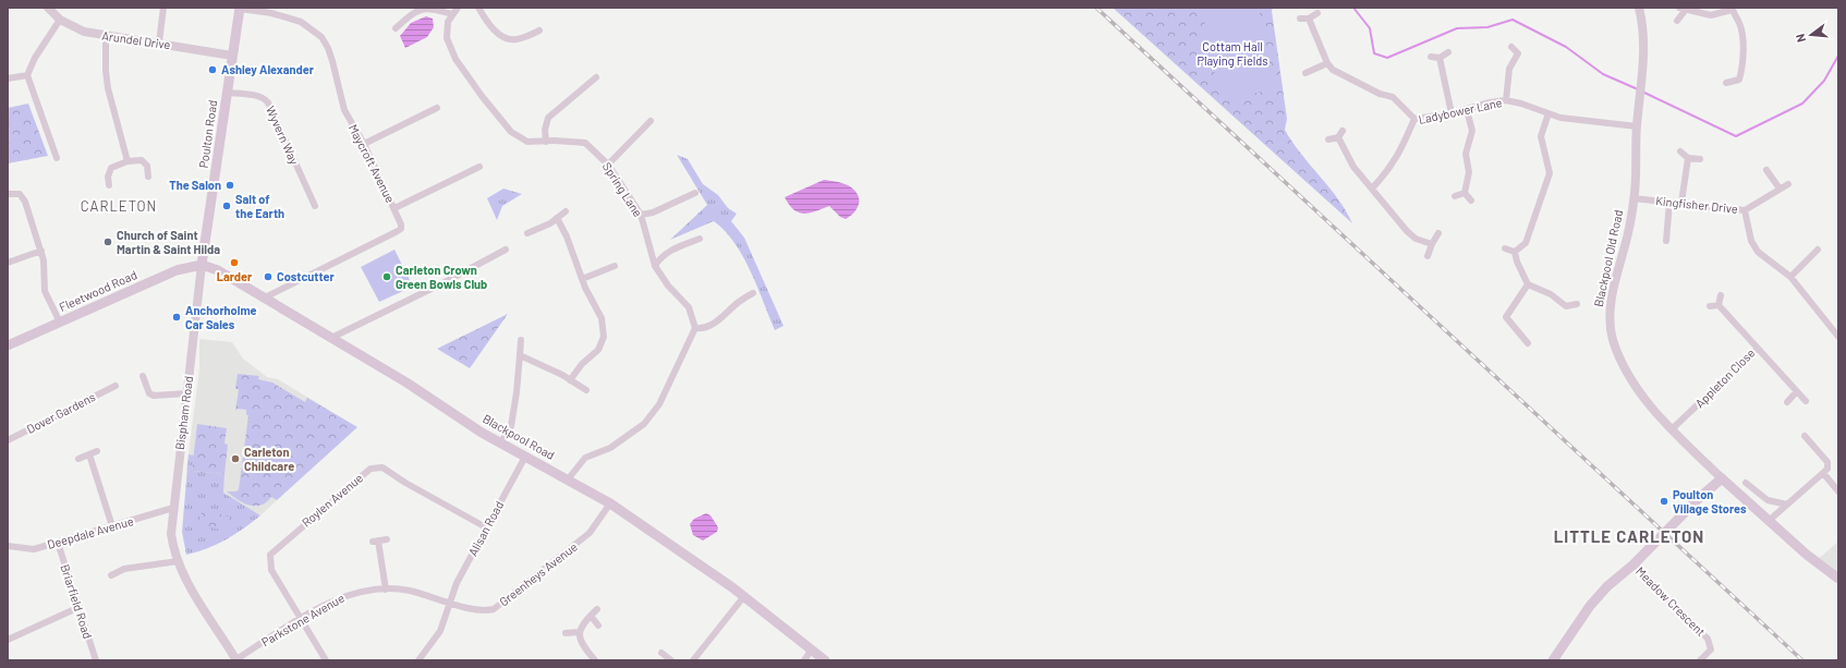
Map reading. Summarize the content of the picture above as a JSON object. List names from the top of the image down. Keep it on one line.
{"streets":{"main road":["Poulton Road","Blackpool Old Road","Fleetwood Road","Blackpool Road"],"street":["Arundel Drive","Ladybower Lane","Wyvern Way","Maycroft Avenue","Spring Lane","Kingfisher Drive","Appleton Close","Dover Gardens","Bispham Road","Roylen Avenue","Alisan Road","Deepdale Avenue","Greenheys Avenue","Briarfield Road","Meadow Crescent","Parkstone Avenue"]},"crossings":[["Arundel Drive","Poulton Road"],["Ladybower Lane","Blackpool Old Road"],["Poulton Road","Wyvern Way"],["Poulton Road","Maycroft Avenue"],["Poulton Road","Fleetwood Road"],["Poulton Road","Bispham Road"],["Poulton Road","Blackpool Road"],["Maycroft Avenue","Blackpool Road"],["Kingfisher Drive","Blackpool Old Road"],["Blackpool Old Road","Appleton Close"],["Fleetwood Road","Bispham Road"],["Fleetwood Road","Blackpool Road"],["Bispham Road","Blackpool Road"],["Bispham Road","Deepdale Avenue"],["Bispham Road","Parkstone Avenue"],["Blackpool Road","Alisan Road"],["Blackpool Road","Greenheys Avenue"],["Roylen Avenue","Alisan Road"],["Roylen Avenue","Parkstone Avenue"],["Alisan Road","Greenheys Avenue"],["Alisan Road","Parkstone Avenue"],["Deepdale Avenue","Briarfield Road"],["Greenheys Avenue","Parkstone Avenue"]],"districts":["CARLETON","LITTLE CARLETON"],"parks":["Cottam Hall Playing Fields"],"places":["Ashley Alexander","The Salon","Salt of the Earth","Church of Saint Martin & Saint Hilda","Larder","Costcutter","Carleton Crown Green Bowls Club","Anchorholme Car Sales","Carleton Childcare","Poulton Village Stores"],"north":"left"}
